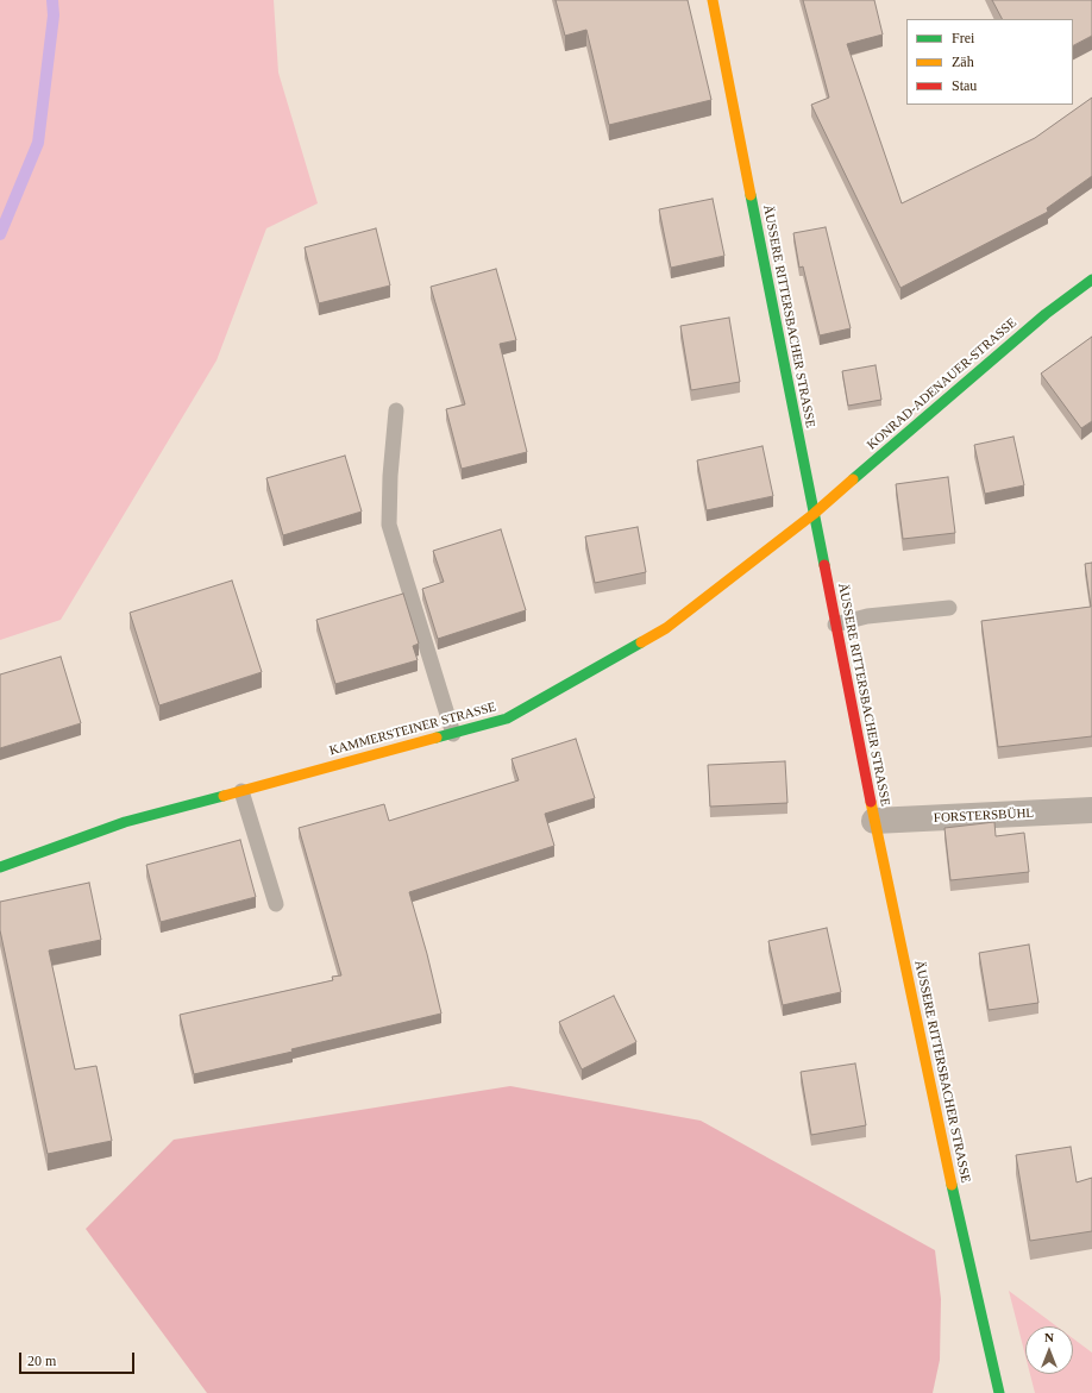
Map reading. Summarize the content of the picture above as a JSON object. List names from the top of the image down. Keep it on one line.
{"streets":{"main road":["ÄUSSERE RITTERSBACHER STRASSE","KONRAD-ADENAUER-STRASSE","KAMMERSTEINER STRASSE"],"street":["FORSTERSBÜHL"]},"crossings":[["ÄUSSERE RITTERSBACHER STRASSE","KONRAD-ADENAUER-STRASSE"],["ÄUSSERE RITTERSBACHER STRASSE","KAMMERSTEINER STRASSE"],["ÄUSSERE RITTERSBACHER STRASSE","FORSTERSBÜHL"],["KONRAD-ADENAUER-STRASSE","KAMMERSTEINER STRASSE"]],"legend":["Frei","Zäh","Stau"],"scale_bar":"20 m","north":"top"}
